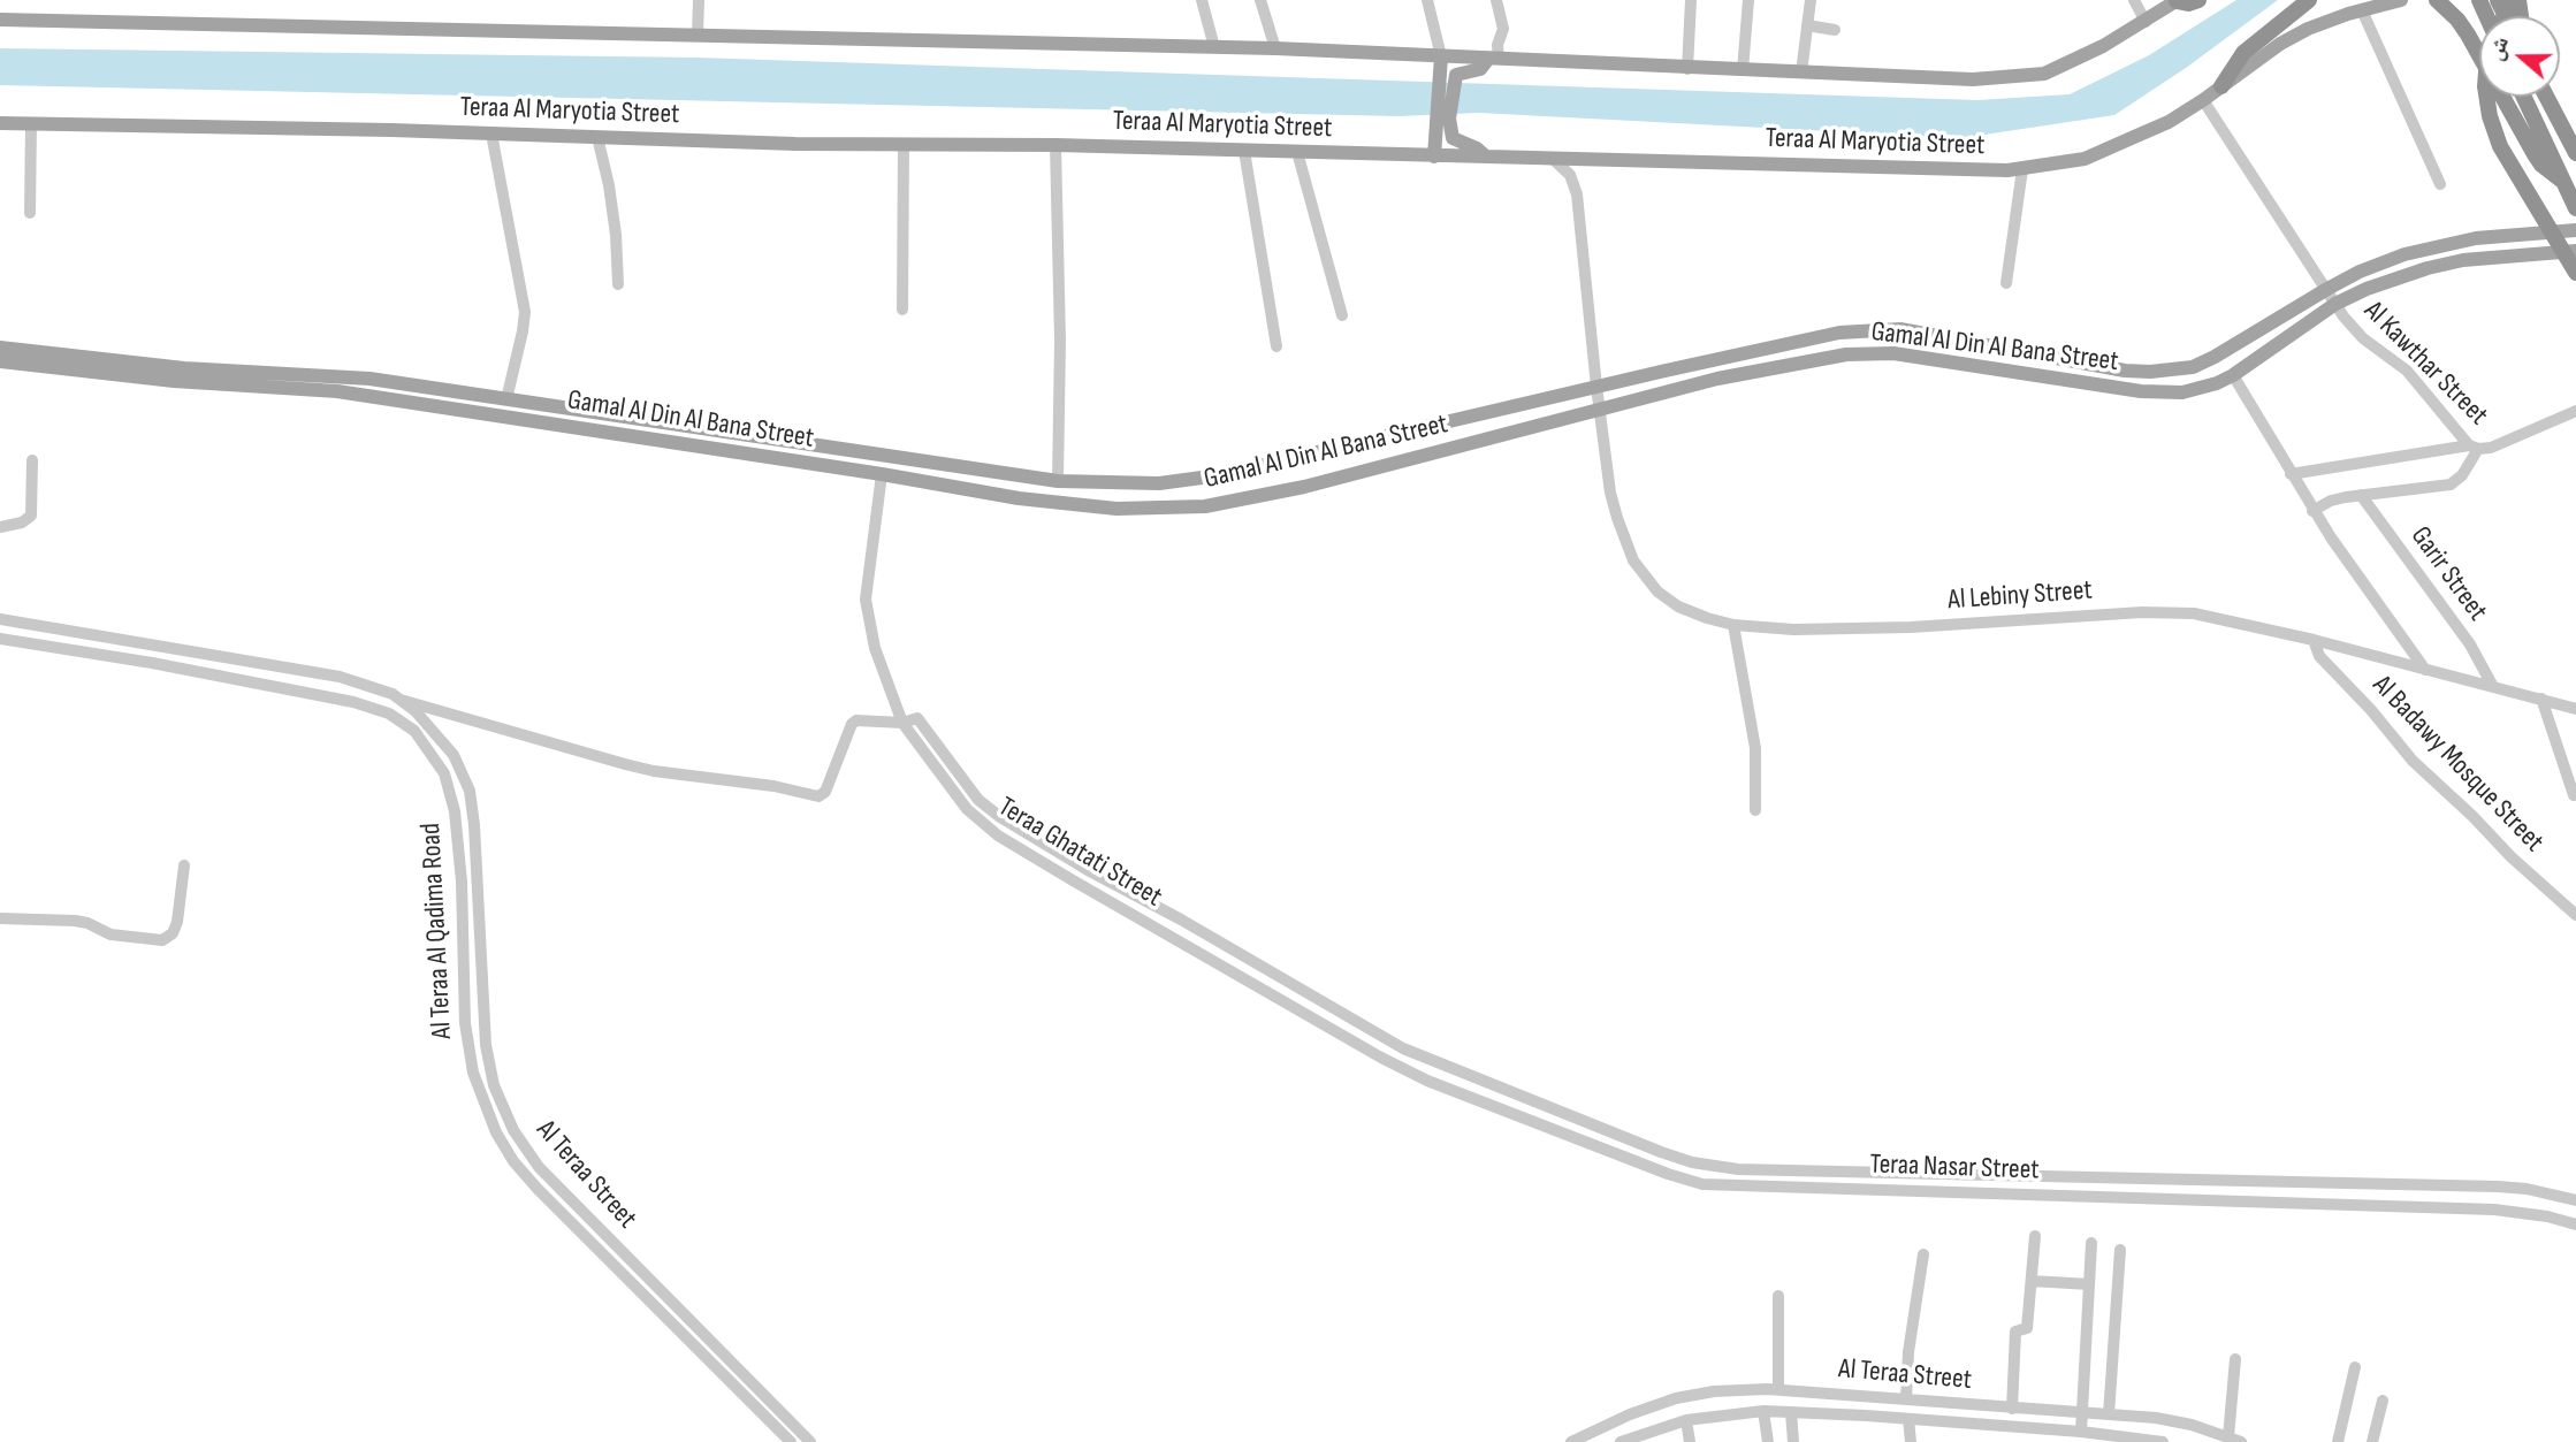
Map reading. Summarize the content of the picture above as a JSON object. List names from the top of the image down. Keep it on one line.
{"streets":{"main road":["Teraa Al Maryotia Street","Gamal Al Din Al Bana Street"],"street":["Al Kawthar Street","Garir Street","Al Lebiny Street","Al Badawy Mosque Street","Teraa Ghatati Street","Al Teraa Al Qadima Road","Teraa Nasar Street","Al Teraa Street"]},"crossings":[["Teraa Al Maryotia Street","Al Kawthar Street"],["Teraa Al Maryotia Street","Al Lebiny Street"],["Gamal Al Din Al Bana Street","Al Kawthar Street"],["Gamal Al Din Al Bana Street","Al Lebiny Street"],["Gamal Al Din Al Bana Street","Teraa Ghatati Street"],["Al Kawthar Street","Garir Street"],["Garir Street","Al Lebiny Street"],["Al Lebiny Street","Al Badawy Mosque Street"],["Teraa Ghatati Street","Teraa Nasar Street"]],"north":"left"}
